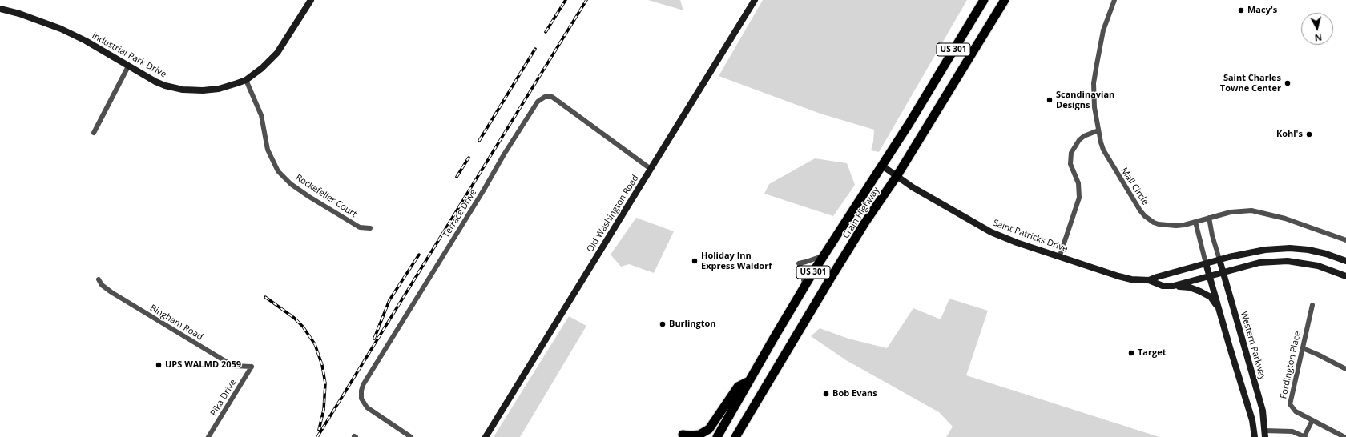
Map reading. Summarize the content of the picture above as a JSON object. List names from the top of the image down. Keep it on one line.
{"streets":{"highway":["US 301","Crain Highway"],"main road":["Industrial Park Drive","Old Washington Road","Saint Patricks Drive","Western Parkway"],"street":["Mall Circle","Rockefeller Court","Terrace Drive","Bingham Road","Fordington Place","Pika Drive"]},"crossings":[["Industrial Park Drive","Rockefeller Court"],["Crain Highway","Saint Patricks Drive"],["Terrace Drive","Old Washington Road"],["Saint Patricks Drive","Western Parkway"],["Bingham Road","Pika Drive"]],"places":["Macy's","Saint Charles Towne Center","Scandinavian Designs","Kohl's","Holiday Inn Express Waldorf","Burlington","Target","UPS WALMD 2059","Bob Evans"],"north":"bottom"}
